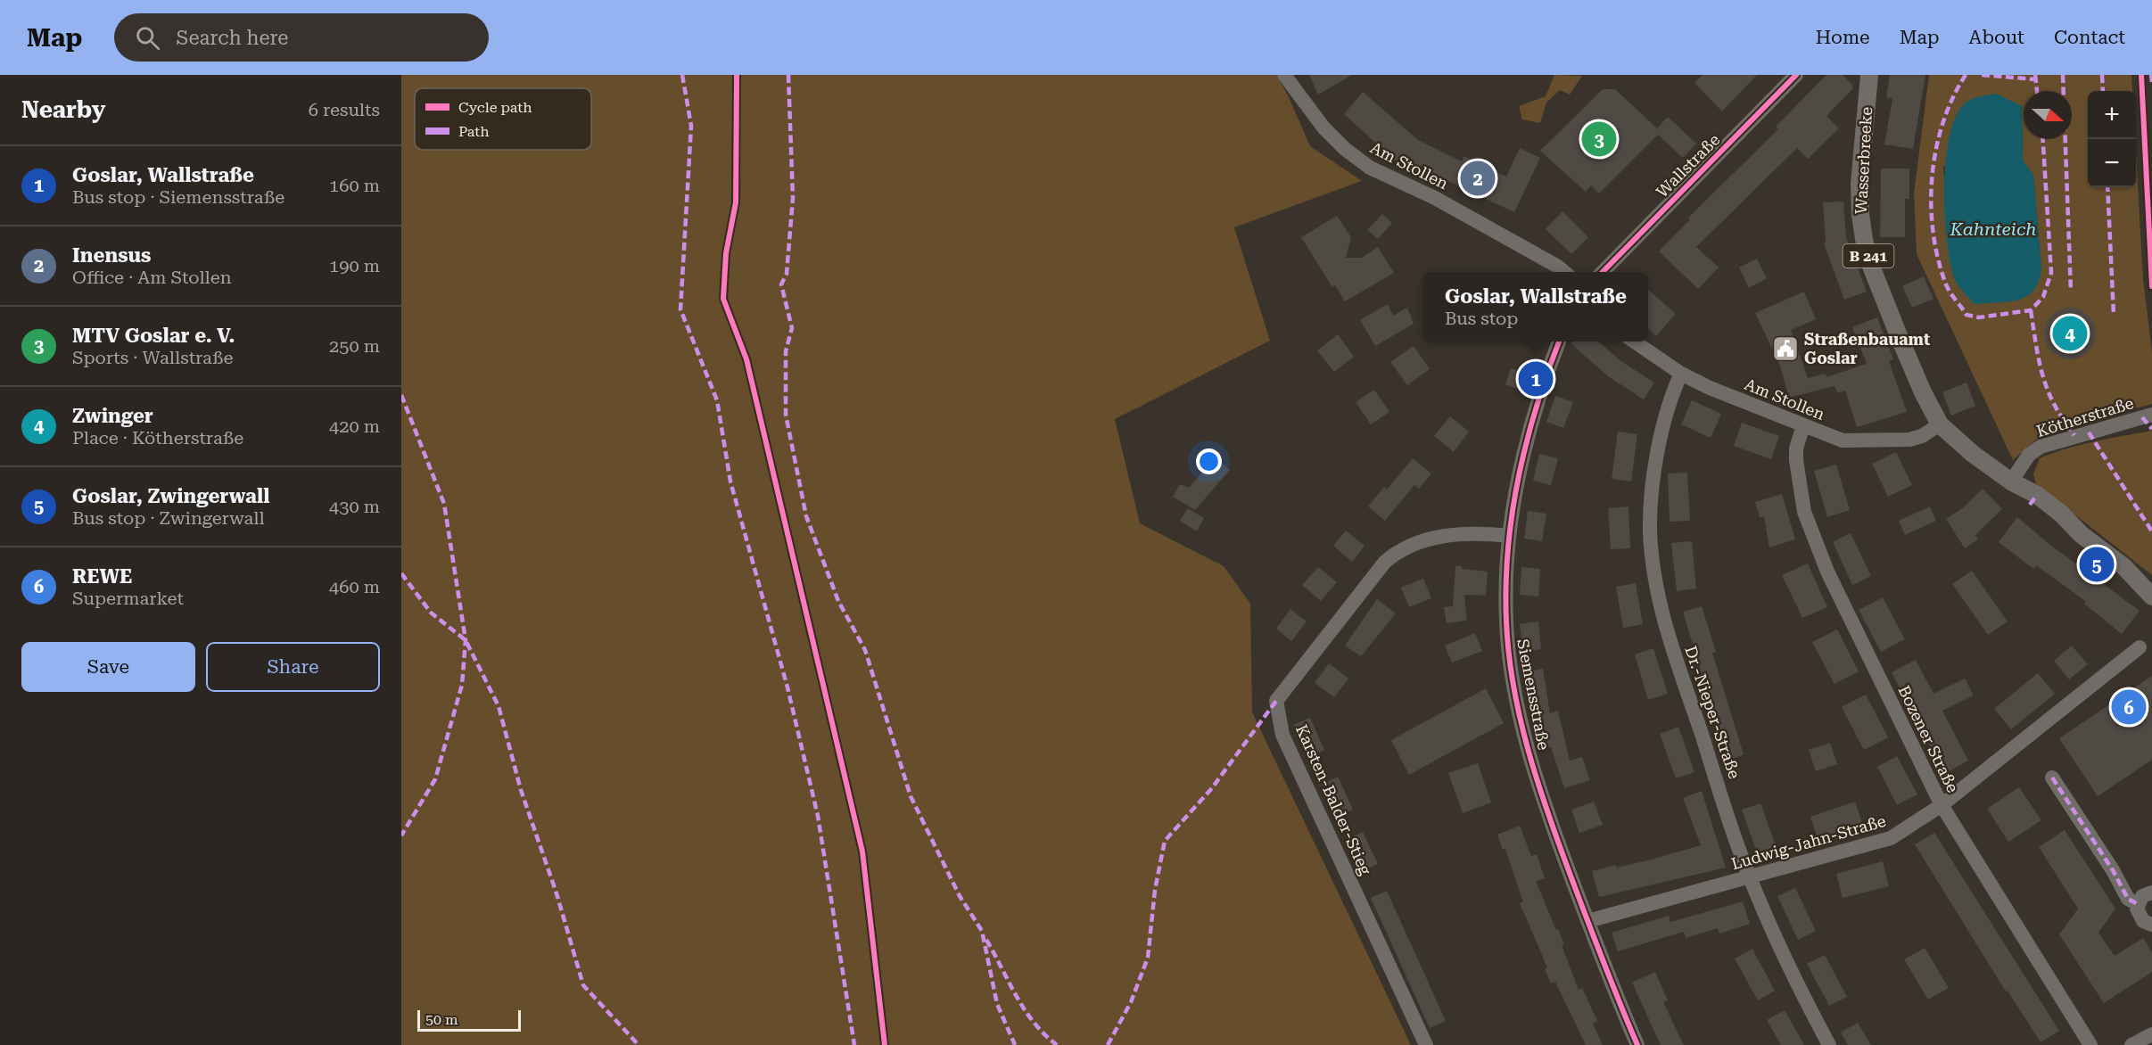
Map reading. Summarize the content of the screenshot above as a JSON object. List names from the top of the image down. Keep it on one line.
{"streets":{"main road":["Wasserbreeke","B 241"],"street":["Am Stollen","Wallstraße","Kötherstraße","Siemensstraße","Dr.-Nieper-Straße","Bozener Straße","Karsten-Balder-Stieg","Ludwig-Jahn-Straße"]},"crossings":[["Wasserbreeke","Am Stollen"],["Wasserbreeke","B 241"],["Am Stollen","B 241"],["Am Stollen","Dr.-Nieper-Straße"],["Am Stollen","Bozener Straße"],["B 241","Kötherstraße"],["Siemensstraße","Karsten-Balder-Stieg"],["Siemensstraße","Ludwig-Jahn-Straße"],["Dr.-Nieper-Straße","Ludwig-Jahn-Straße"],["Bozener Straße","Ludwig-Jahn-Straße"]],"water":["Kahnteich"],"places":{"public building":["Straßenbauamt Goslar"]},"legend":["Cycle path","Path"],"scale_bar":"50 m","north":"right","page":{"header":"Map","search":"Search here","nav":["Home","Map","About","Contact"],"heading":["Nearby","6 results"],"map_buttons":["+","−"],"pins":["3","2","4","1","5","6"],"list":[{"mark":"1","name":"Goslar, Wallstraße","note":"Bus stop · Siemensstraße","value":"160 m"},{"mark":"2","name":"Inensus","note":"Office · Am Stollen","value":"190 m"},{"mark":"3","name":"MTV Goslar e. V.","note":"Sports · Wallstraße","value":"250 m"},{"mark":"4","name":"Zwinger","note":"Place · Kötherstraße","value":"420 m"},{"mark":"5","name":"Goslar, Zwingerwall","note":"Bus stop · Zwingerwall","value":"430 m"},{"mark":"6","name":"REWE","note":"Supermarket","value":"460 m"}],"popup":["Goslar, Wallstraße","Bus stop"],"buttons":["Save","Share"],"scale":"50 m"}}
